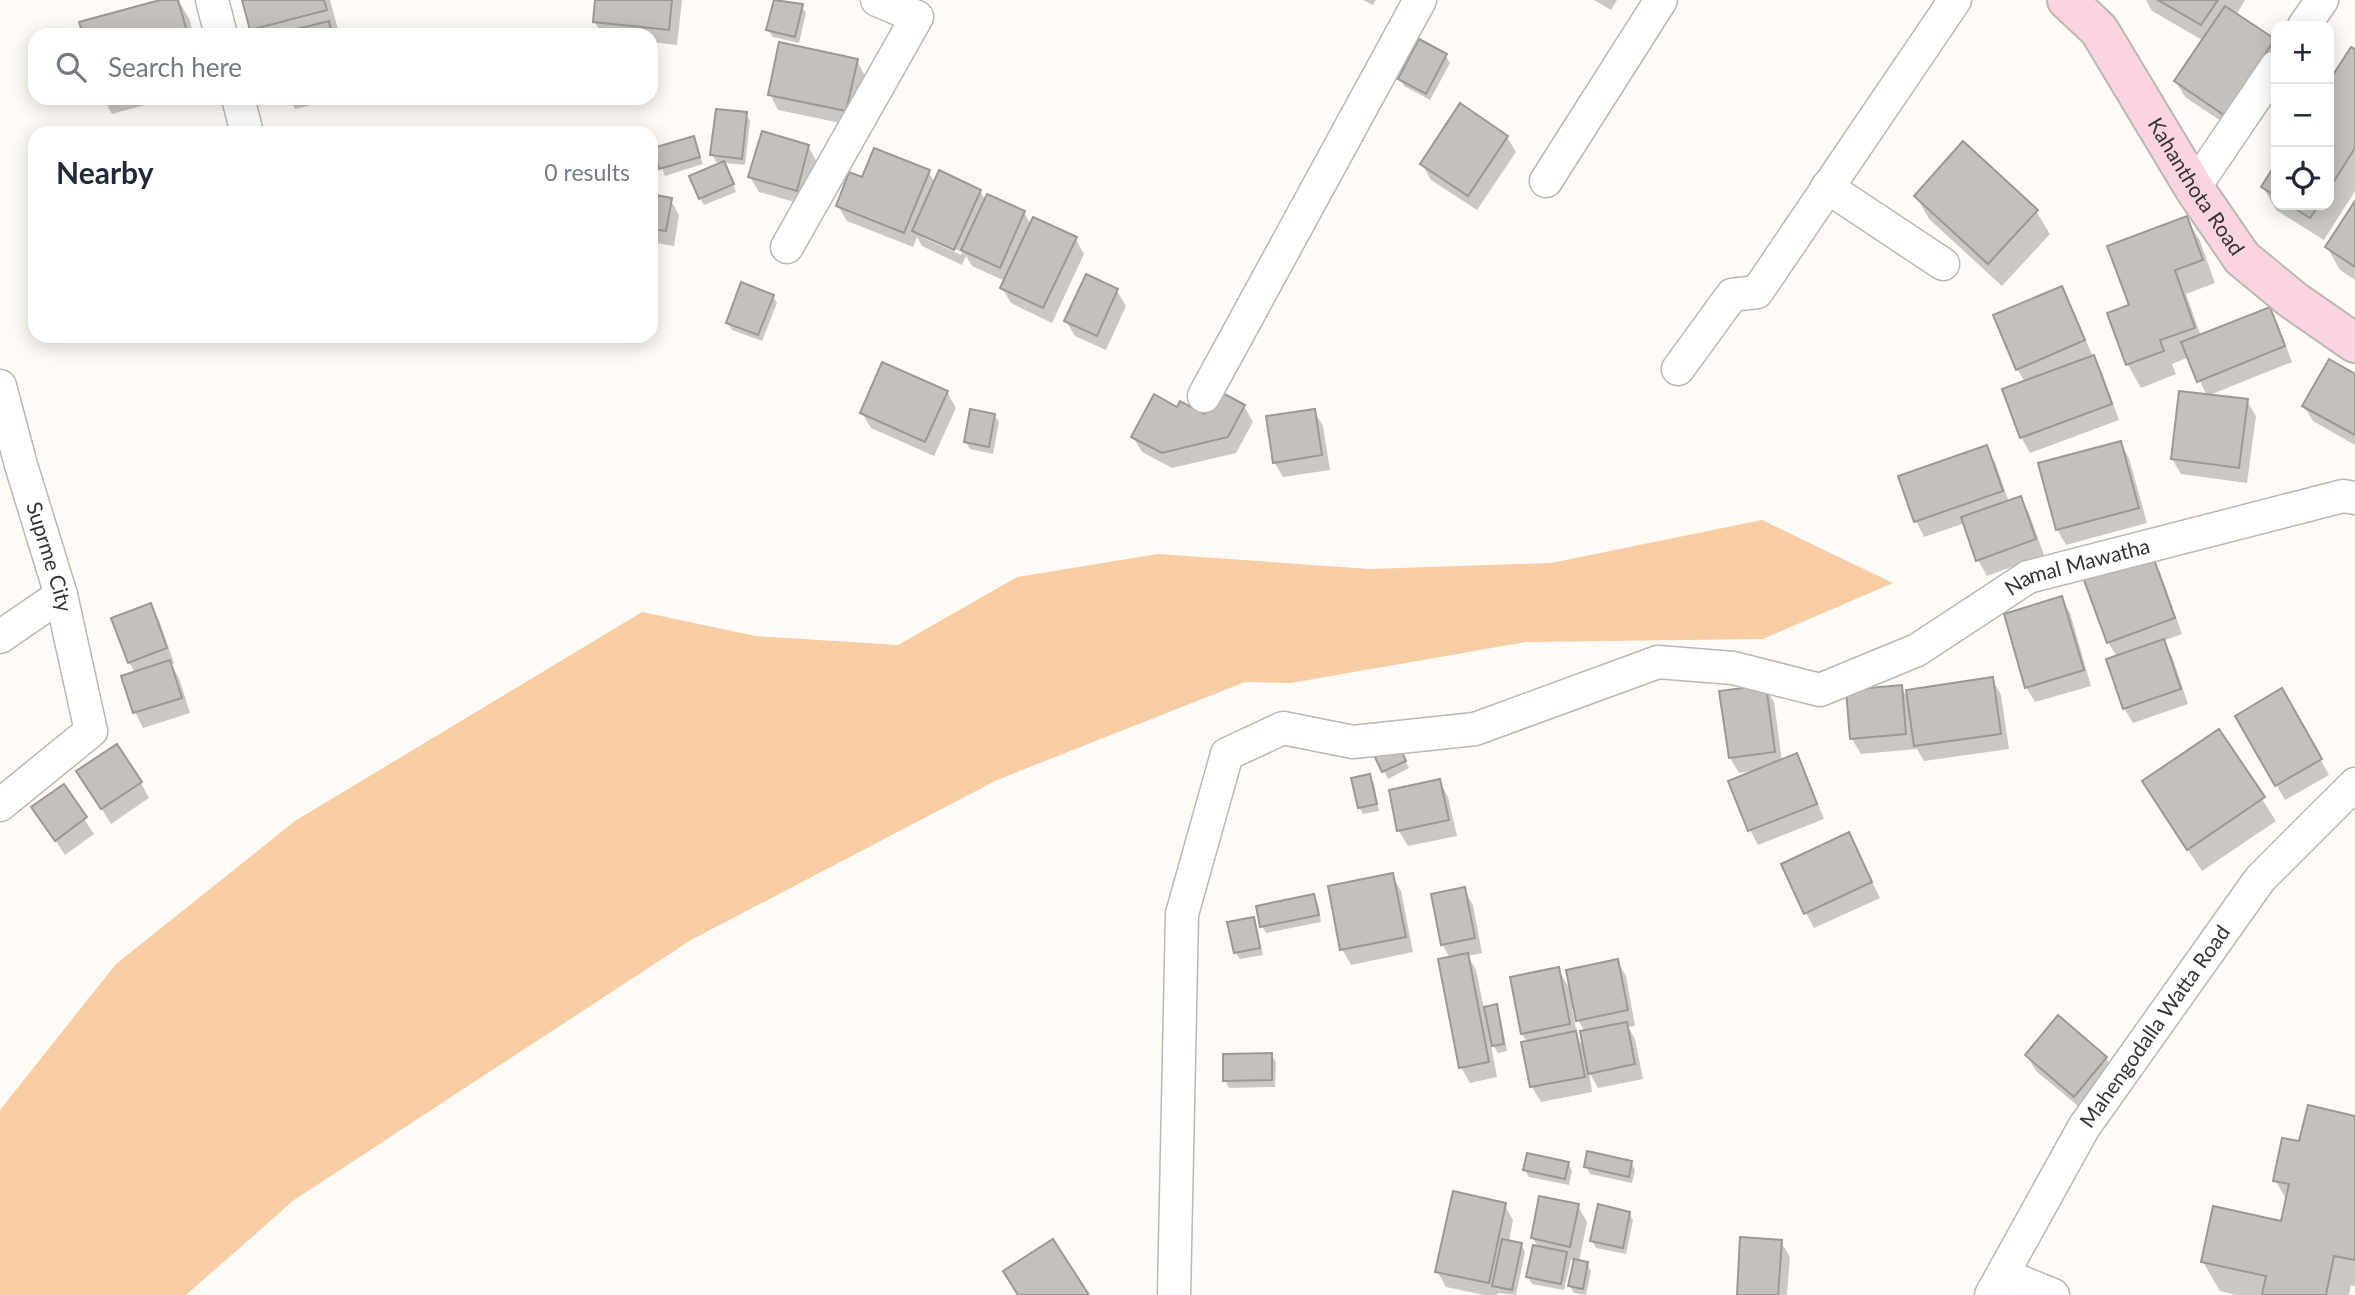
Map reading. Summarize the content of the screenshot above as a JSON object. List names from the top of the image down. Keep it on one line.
{"streets":{"main road":["Kahanthota Road"],"street":["Suprme City","Namal Mawatha","Mahengodalla Watta Road"]},"page":{"map_buttons":["+","−"],"search":"Search here","heading":["Nearby","0 results"]}}
